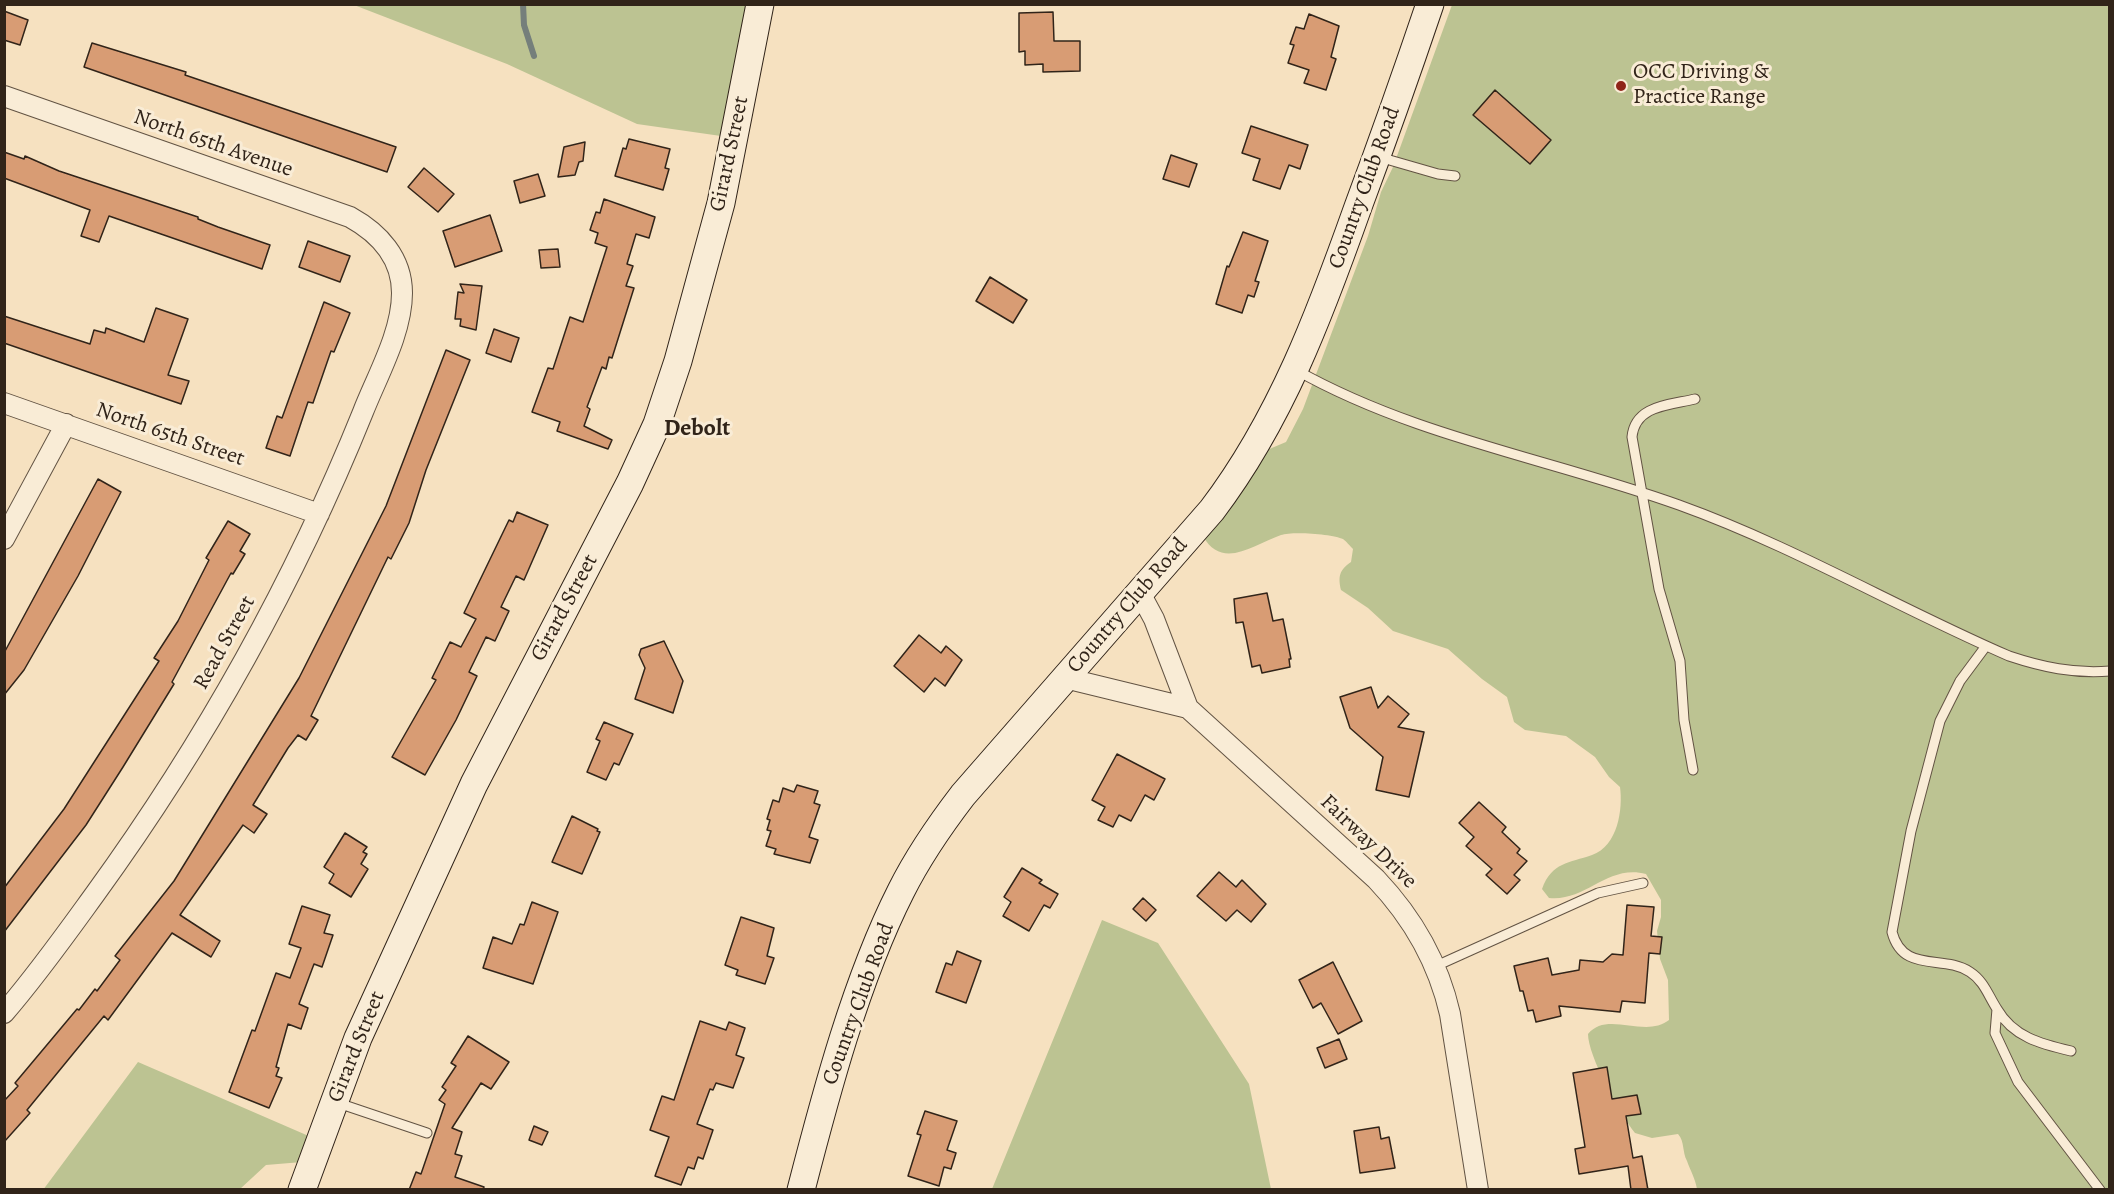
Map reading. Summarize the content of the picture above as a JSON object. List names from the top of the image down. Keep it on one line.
{"streets":{"street":["North 65th Avenue","Girard Street","Country Club Road","North 65th Street","Read Street","Fairway Drive"]},"crossings":[["North 65th Avenue","Read Street"],["Country Club Road","Fairway Drive"],["North 65th Street","Read Street"]],"districts":["Debolt"],"places":["OCC Driving & Practice Range"]}
